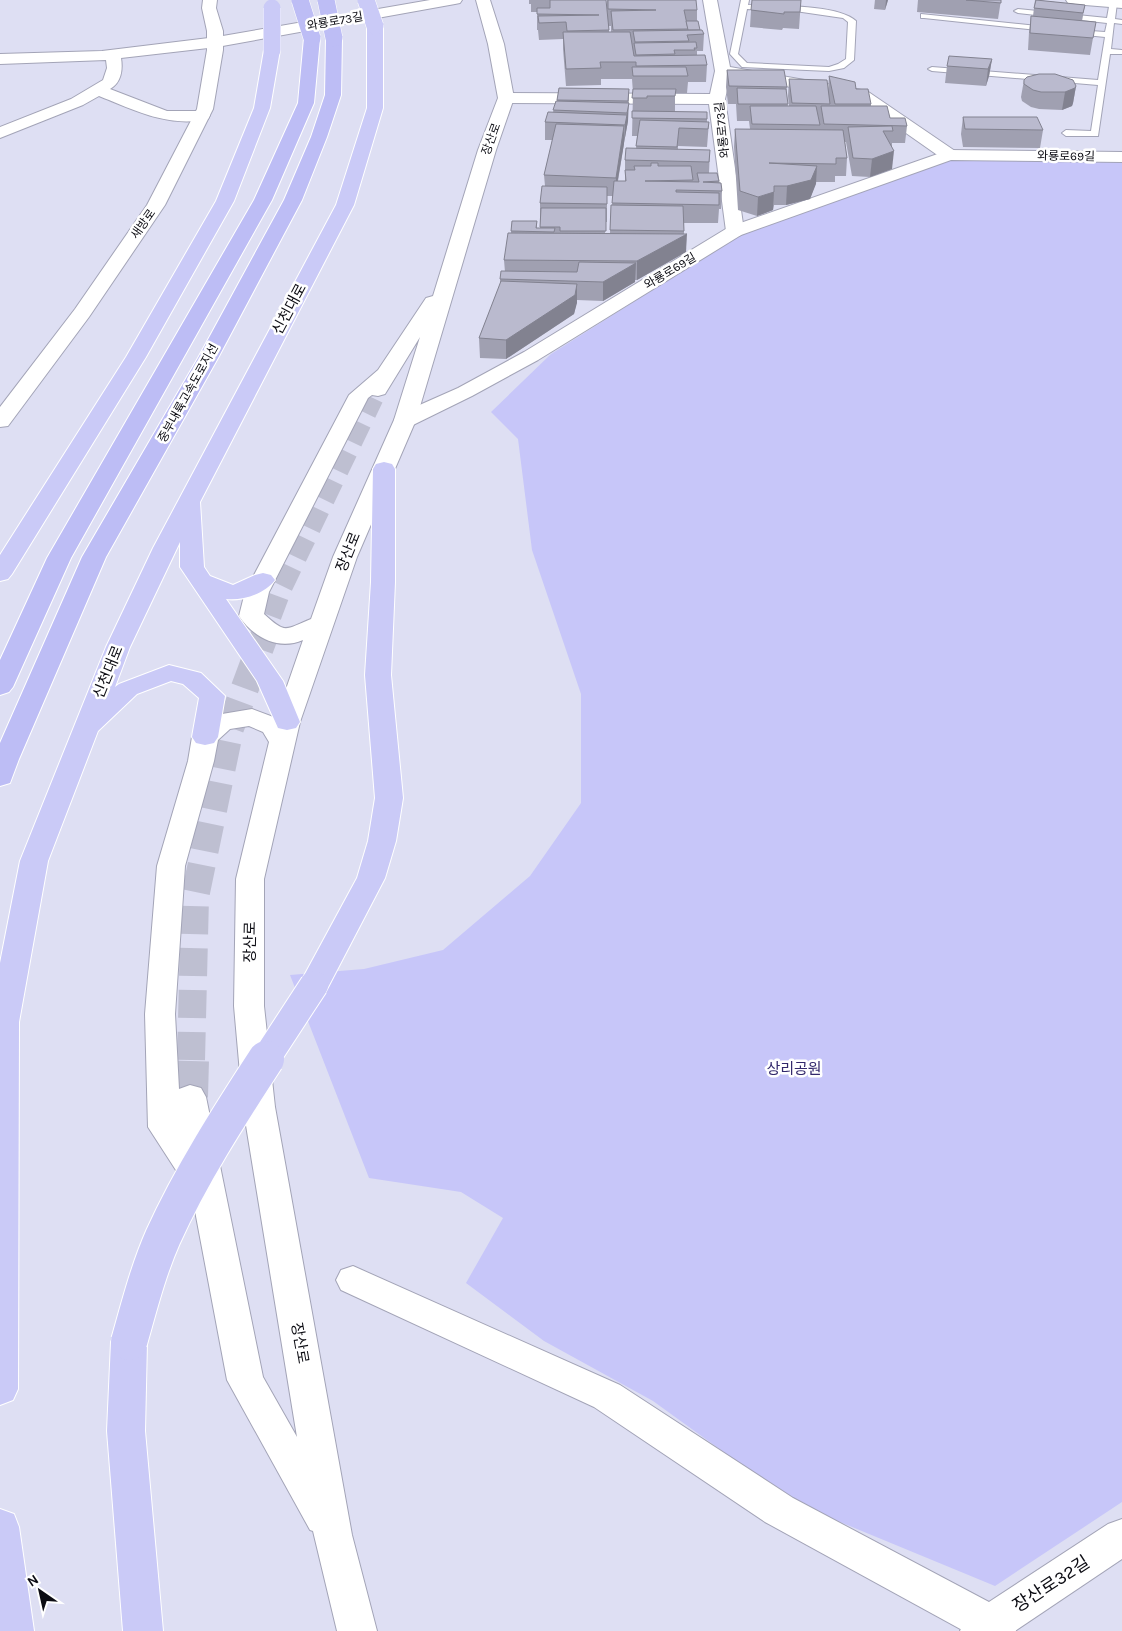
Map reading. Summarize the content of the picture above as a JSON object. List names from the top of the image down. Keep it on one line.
{"streets":{"highway":["신천대로","중부내륙고속도로지선"],"main road":["와룡로73길","장산로","와룡로69길","새방로","장산로32길"]},"crossings":[["와룡로73길","와룡로69길"],["와룡로73길","새방로"],["장산로","와룡로69길"]],"parks":["상리공원"],"north":"top left"}
